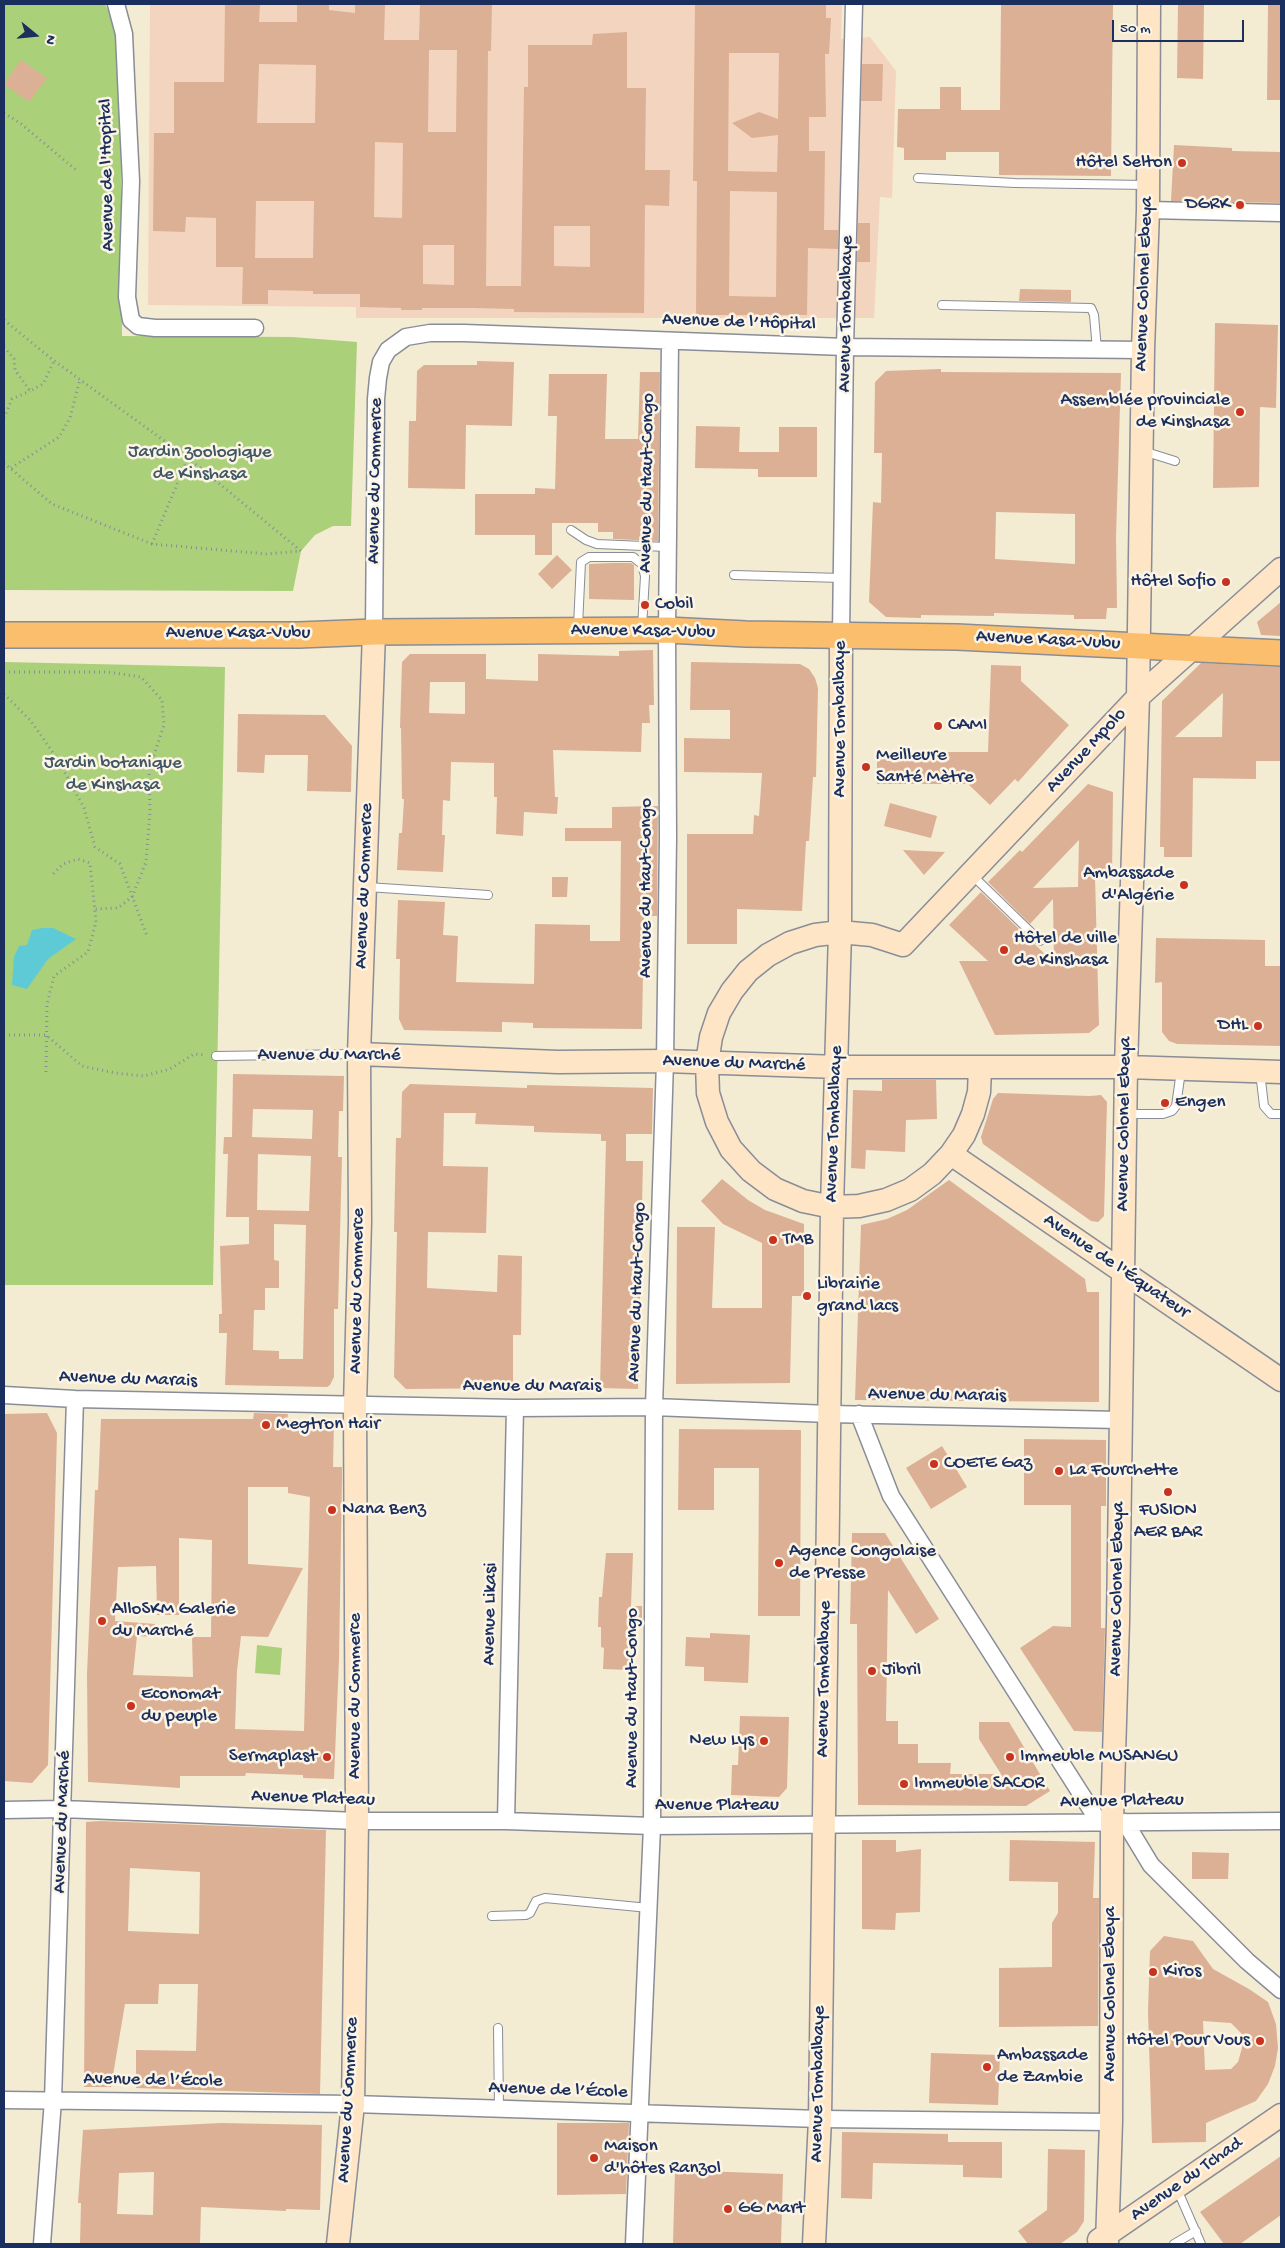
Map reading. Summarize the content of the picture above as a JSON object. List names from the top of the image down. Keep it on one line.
{"streets":{"main road":["Avenue Kasa-Vubu"],"street":["Avenue de l'Hopital","Avenue Colonel Ebeya","Avenue Tombalbaye","Avenue de l’Hôpital","Avenue du Commerce","Avenue du Haut-Congo","Avenue Mpolo","Avenue du Marché","Avenue de l'Équateur","Avenue du Marais","Avenue Likasi","Avenue Plateau","Avenue de l’École","Avenue du Tchad"]},"crossings":[["Avenue Colonel Ebeya","Avenue de l’Hôpital"],["Avenue Colonel Ebeya","Avenue Kasa-Vubu"],["Avenue Colonel Ebeya","Avenue Mpolo"],["Avenue Colonel Ebeya","Avenue du Marché"],["Avenue Colonel Ebeya","Avenue de l'Équateur"],["Avenue Colonel Ebeya","Avenue du Marais"],["Avenue Colonel Ebeya","Avenue Plateau"],["Avenue Colonel Ebeya","Avenue de l’École"],["Avenue Colonel Ebeya","Avenue du Tchad"],["Avenue Tombalbaye","Avenue de l’Hôpital"],["Avenue Tombalbaye","Avenue Kasa-Vubu"],["Avenue Tombalbaye","Avenue Mpolo"],["Avenue Tombalbaye","Avenue du Marché"],["Avenue Tombalbaye","Avenue du Marais"],["Avenue Tombalbaye","Avenue Plateau"],["Avenue Tombalbaye","Avenue de l’École"],["Avenue de l’Hôpital","Avenue du Commerce"],["Avenue de l’Hôpital","Avenue du Haut-Congo"],["Avenue du Commerce","Avenue Kasa-Vubu"],["Avenue du Commerce","Avenue du Marché"],["Avenue du Commerce","Avenue du Marais"],["Avenue du Commerce","Avenue Plateau"],["Avenue du Commerce","Avenue de l’École"],["Avenue du Haut-Congo","Avenue Kasa-Vubu"],["Avenue du Haut-Congo","Avenue du Marché"],["Avenue du Haut-Congo","Avenue du Marais"],["Avenue du Haut-Congo","Avenue Plateau"],["Avenue du Haut-Congo","Avenue de l’École"],["Avenue Kasa-Vubu","Avenue Mpolo"],["Avenue du Marché","Avenue du Marais"],["Avenue du Marché","Avenue Plateau"],["Avenue du Marché","Avenue de l’École"],["Avenue du Marais","Avenue Likasi"],["Avenue Likasi","Avenue Plateau"]],"parks":["Jardin zoologique de Kinshasa","Jardin botanique de Kinshasa"],"places":["Hôtel Selton","DGRK","Assemblée provinciale de Kinshasa","Hôtel Sofio","Cobil","CAMI","Meilleure Santé Mètre","Ambassade d'Algérie","Hôtel de ville de Kinshasa","DHL","Engen","TMB","Librairie grand lacs","Megtron Hair","COETE Gaz","La Fourchette","FUSION AER BAR","Nana Benz","Agence Congolaise de Presse","AlloSKM Galerie du Marché","Jibril","Economat du peuple","New Lys","Sermaplast","Immeuble MUSANGU","Immeuble SACOR","Kiros","Hôtel Pour Vous","Ambassade de Zambie","Maison d'hôtes Ranzol","GG Mart"],"scale_bar":"50 m","north":"right"}
